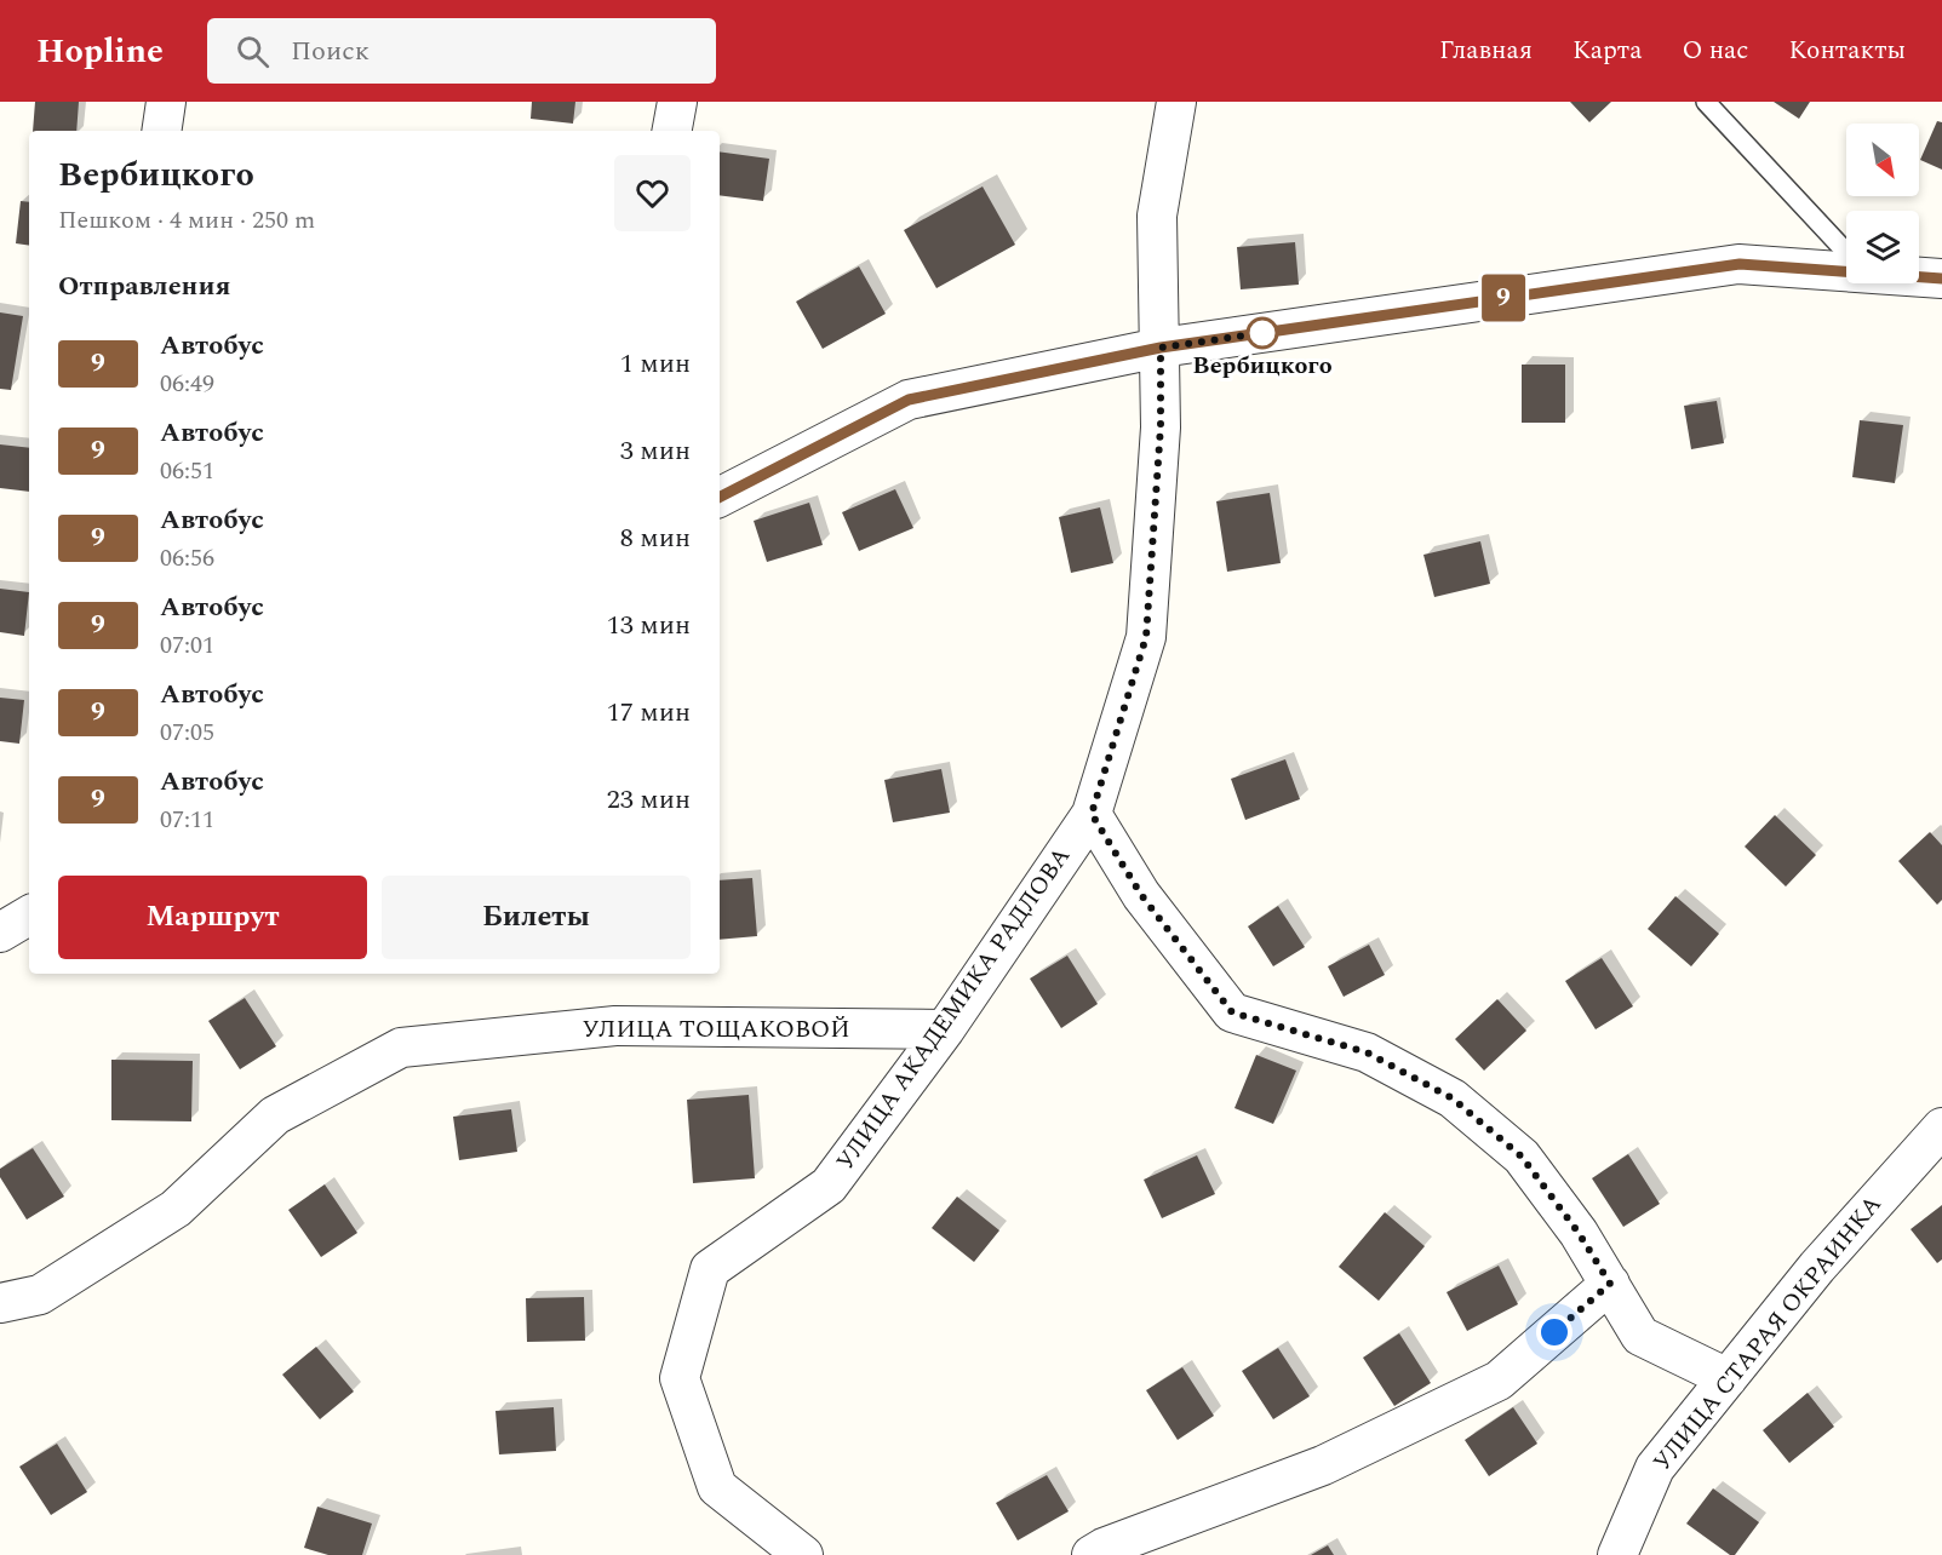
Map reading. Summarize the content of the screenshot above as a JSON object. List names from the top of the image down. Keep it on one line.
{"streets":{"street":["УЛИЦА АКАДЕМИКА РАДЛОВА","УЛИЦА ТОЩАКОВОЙ","УЛИЦА СТАРАЯ ОКРАИНКА"]},"crossings":[["УЛИЦА АКАДЕМИКА РАДЛОВА","УЛИЦА ТОЩАКОВОЙ"]],"places":["Вербицкого"],"lines":["bus line 9"],"north":"bottom right","page":{"header":"Hopline","search":"Поиск","nav":["Главная","Карта","О нас","Контакты"],"on_map":"9","heading":[["Вербицкого","Пешком · 4 мин · 250 m"],"Отправления"],"list":[{"mark":"9","name":"Автобус","note":"06:49","value":"1 мин"},{"mark":"9","name":"Автобус","note":"06:51","value":"3 мин"},{"mark":"9","name":"Автобус","note":"06:56","value":"8 мин"},{"mark":"9","name":"Автобус","note":"07:01","value":"13 мин"},{"mark":"9","name":"Автобус","note":"07:05","value":"17 мин"},{"mark":"9","name":"Автобус","note":"07:11","value":"23 мин"}],"buttons":["Маршрут","Билеты"]}}
